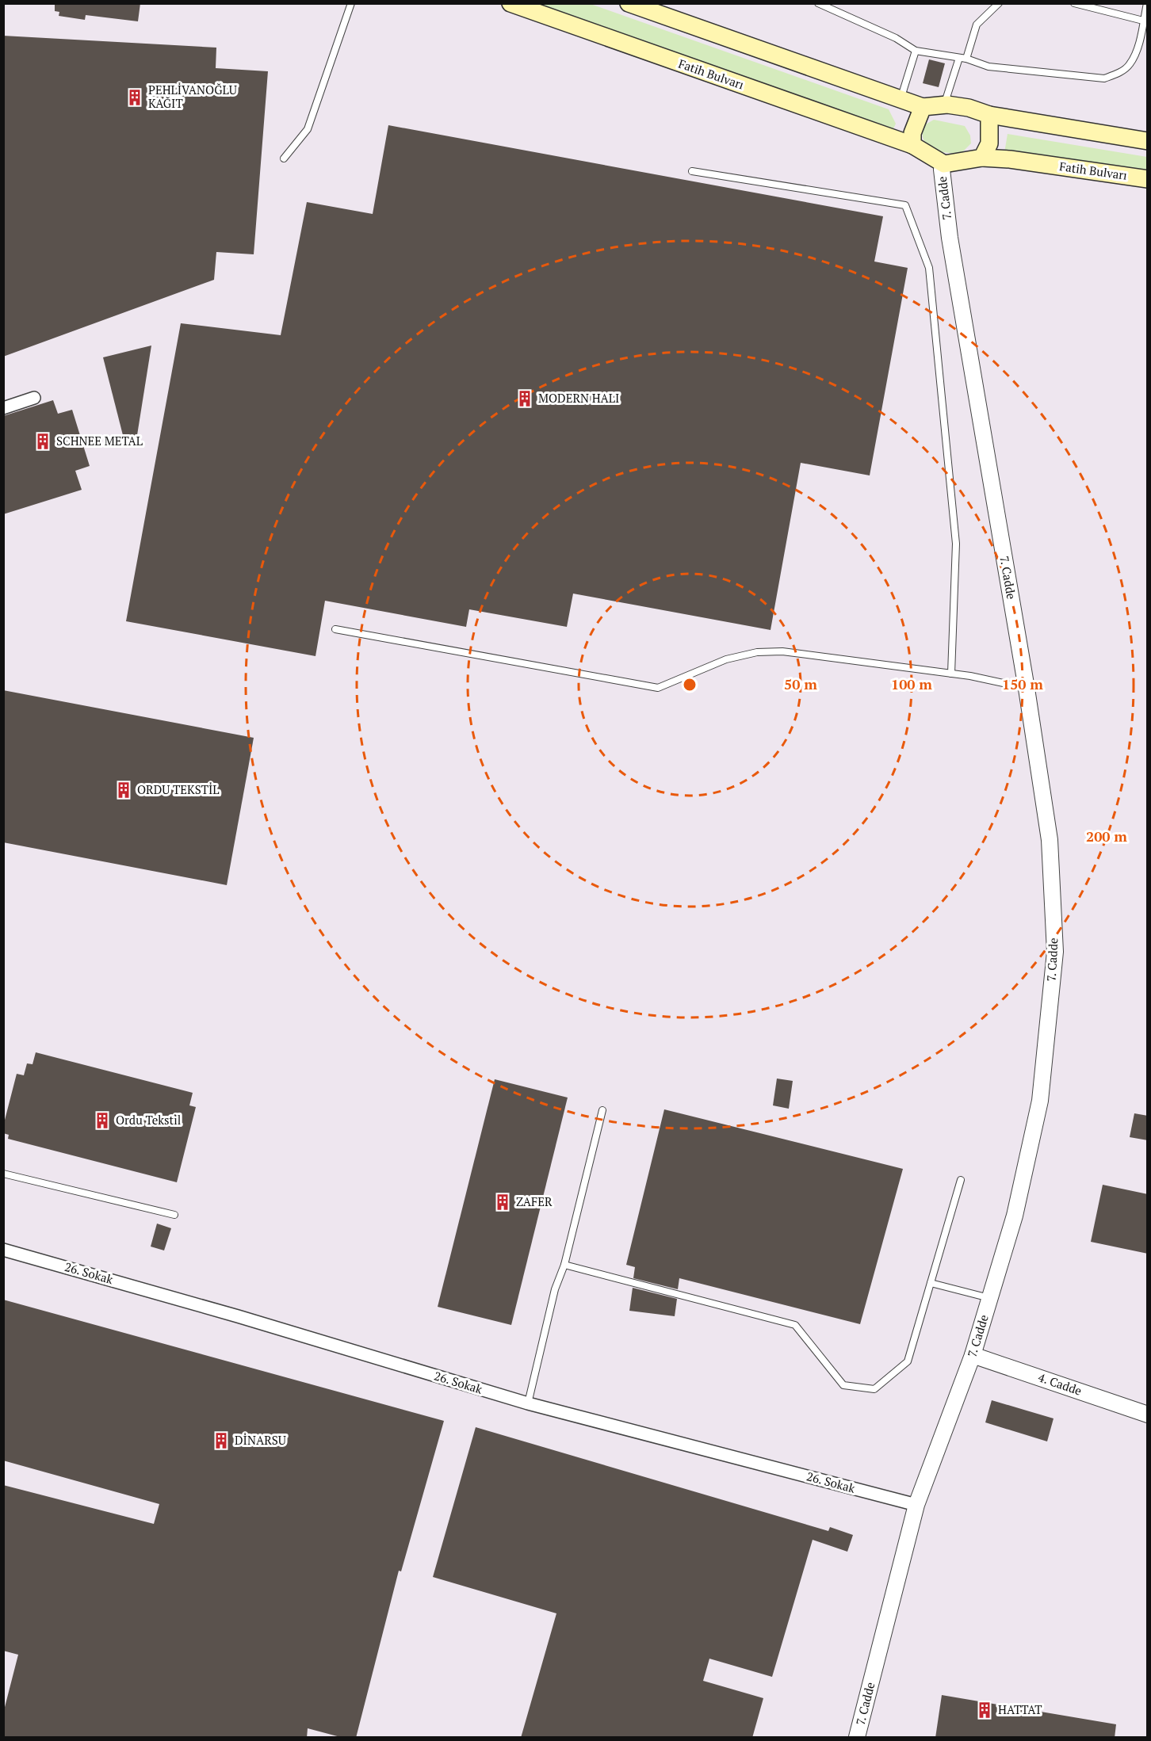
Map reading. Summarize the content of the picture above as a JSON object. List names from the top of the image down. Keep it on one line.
{"streets":{"main road":["Fatih Bulvarı"],"street":["7. Cadde","26. Sokak","4. Cadde"]},"crossings":[["Fatih Bulvarı","7. Cadde"],["7. Cadde","26. Sokak"],["7. Cadde","4. Cadde"]],"places":{"building":["PEHLİVANOĞLU KAĞIT","MODERN HALI","SCHNEE METAL","ORDU TEKSTİL","Ordu Tekstil","ZAFER","DİNARSU","HATTAT"]},"rings":["50 m","100 m","150 m","200 m"]}
